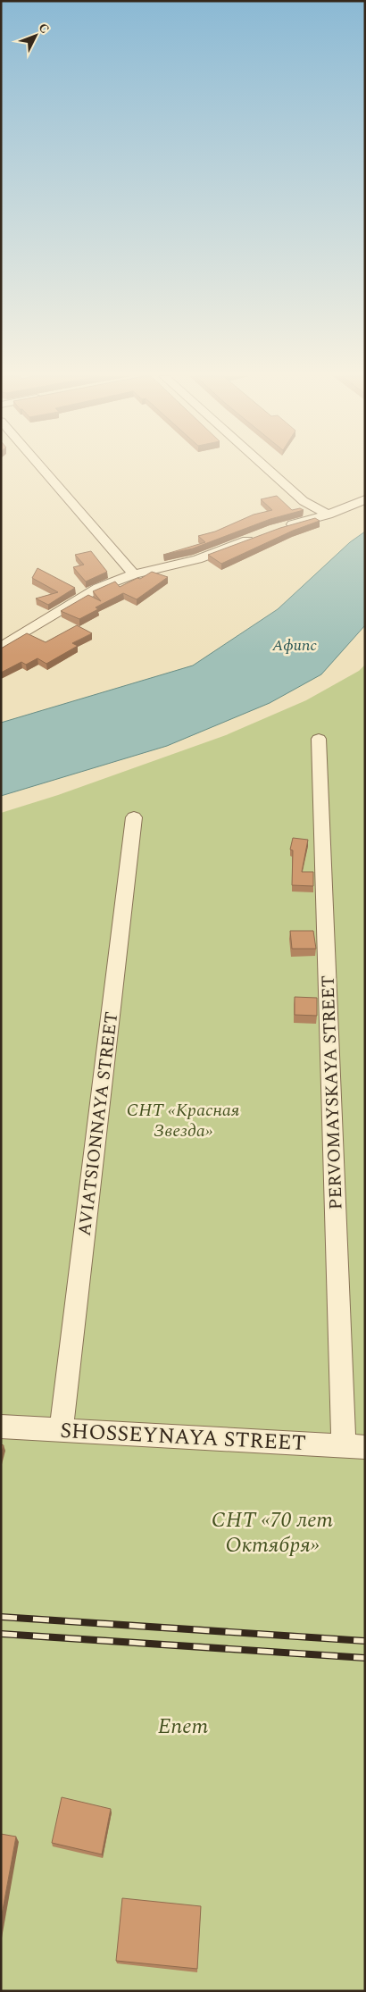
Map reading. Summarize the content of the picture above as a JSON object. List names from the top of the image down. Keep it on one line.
{"streets":{"street":["PERVOMAYSKAYA STREET","AVIATSIONNAYA STREET","SHOSSEYNAYA STREET"]},"crossings":[["PERVOMAYSKAYA STREET","SHOSSEYNAYA STREET"],["AVIATSIONNAYA STREET","SHOSSEYNAYA STREET"]],"water":["Афипс"],"parks":["СНТ «Красная Звезда»","СНТ «70 лет Октября»","Enem"],"north":"top right"}
